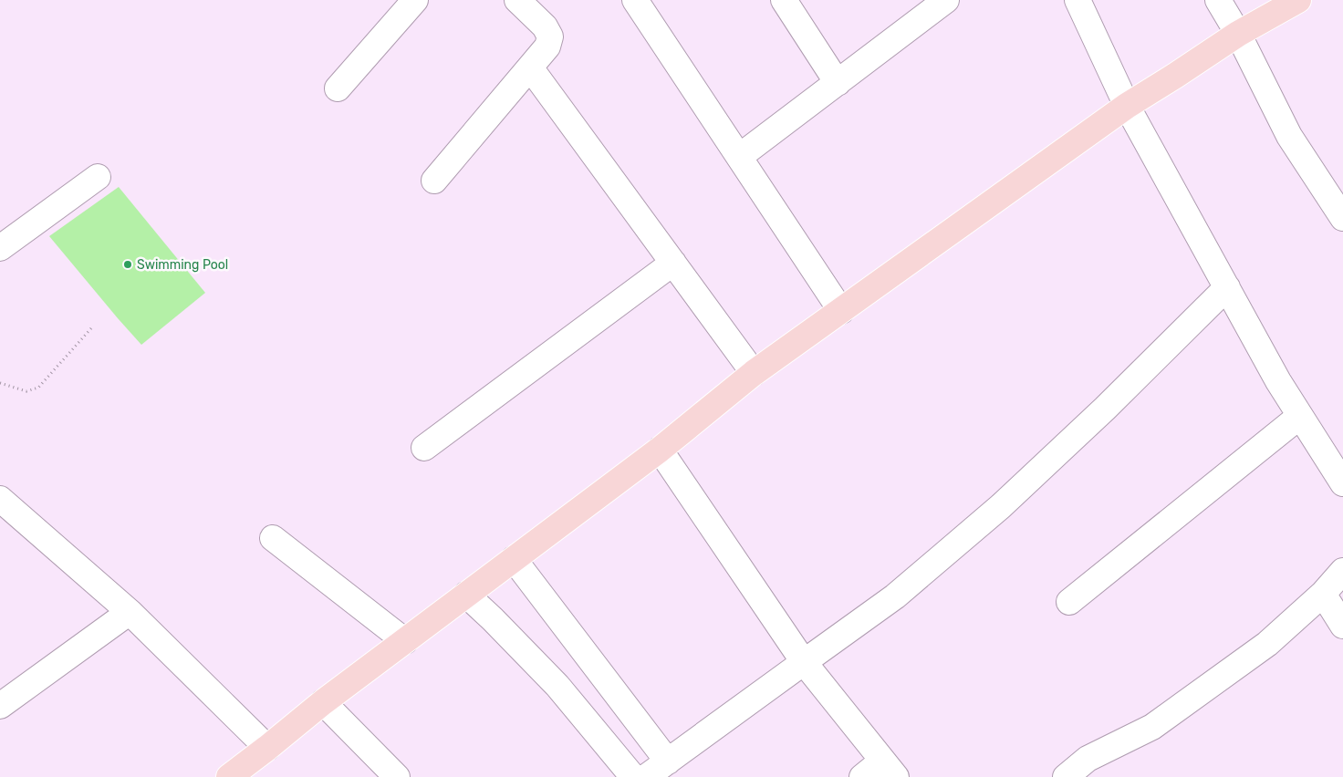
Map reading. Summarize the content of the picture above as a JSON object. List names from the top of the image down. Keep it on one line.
{"places":["Swimming Pool"]}
